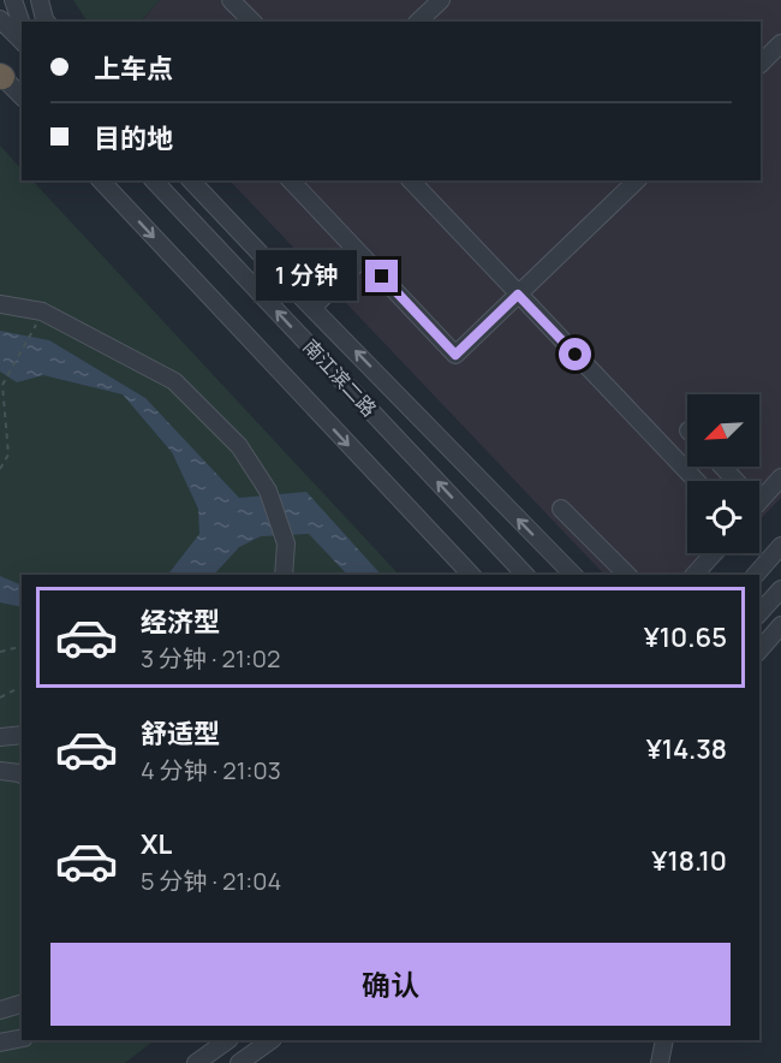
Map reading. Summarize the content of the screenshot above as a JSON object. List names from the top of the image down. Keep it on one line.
{"streets":{"street":["南江滨二路"]},"north":"bottom left","page":{"banner":["上车点","目的地"],"bubble":"1 分钟","list":[{"name":"经济型","note":"3 分钟 · 21:02","value":"¥10.65"},{"name":"舒适型","note":"4 分钟 · 21:03","value":"¥14.38"},{"name":"XL","note":"5 分钟 · 21:04","value":"¥18.10"}],"buttons":"确认"}}
